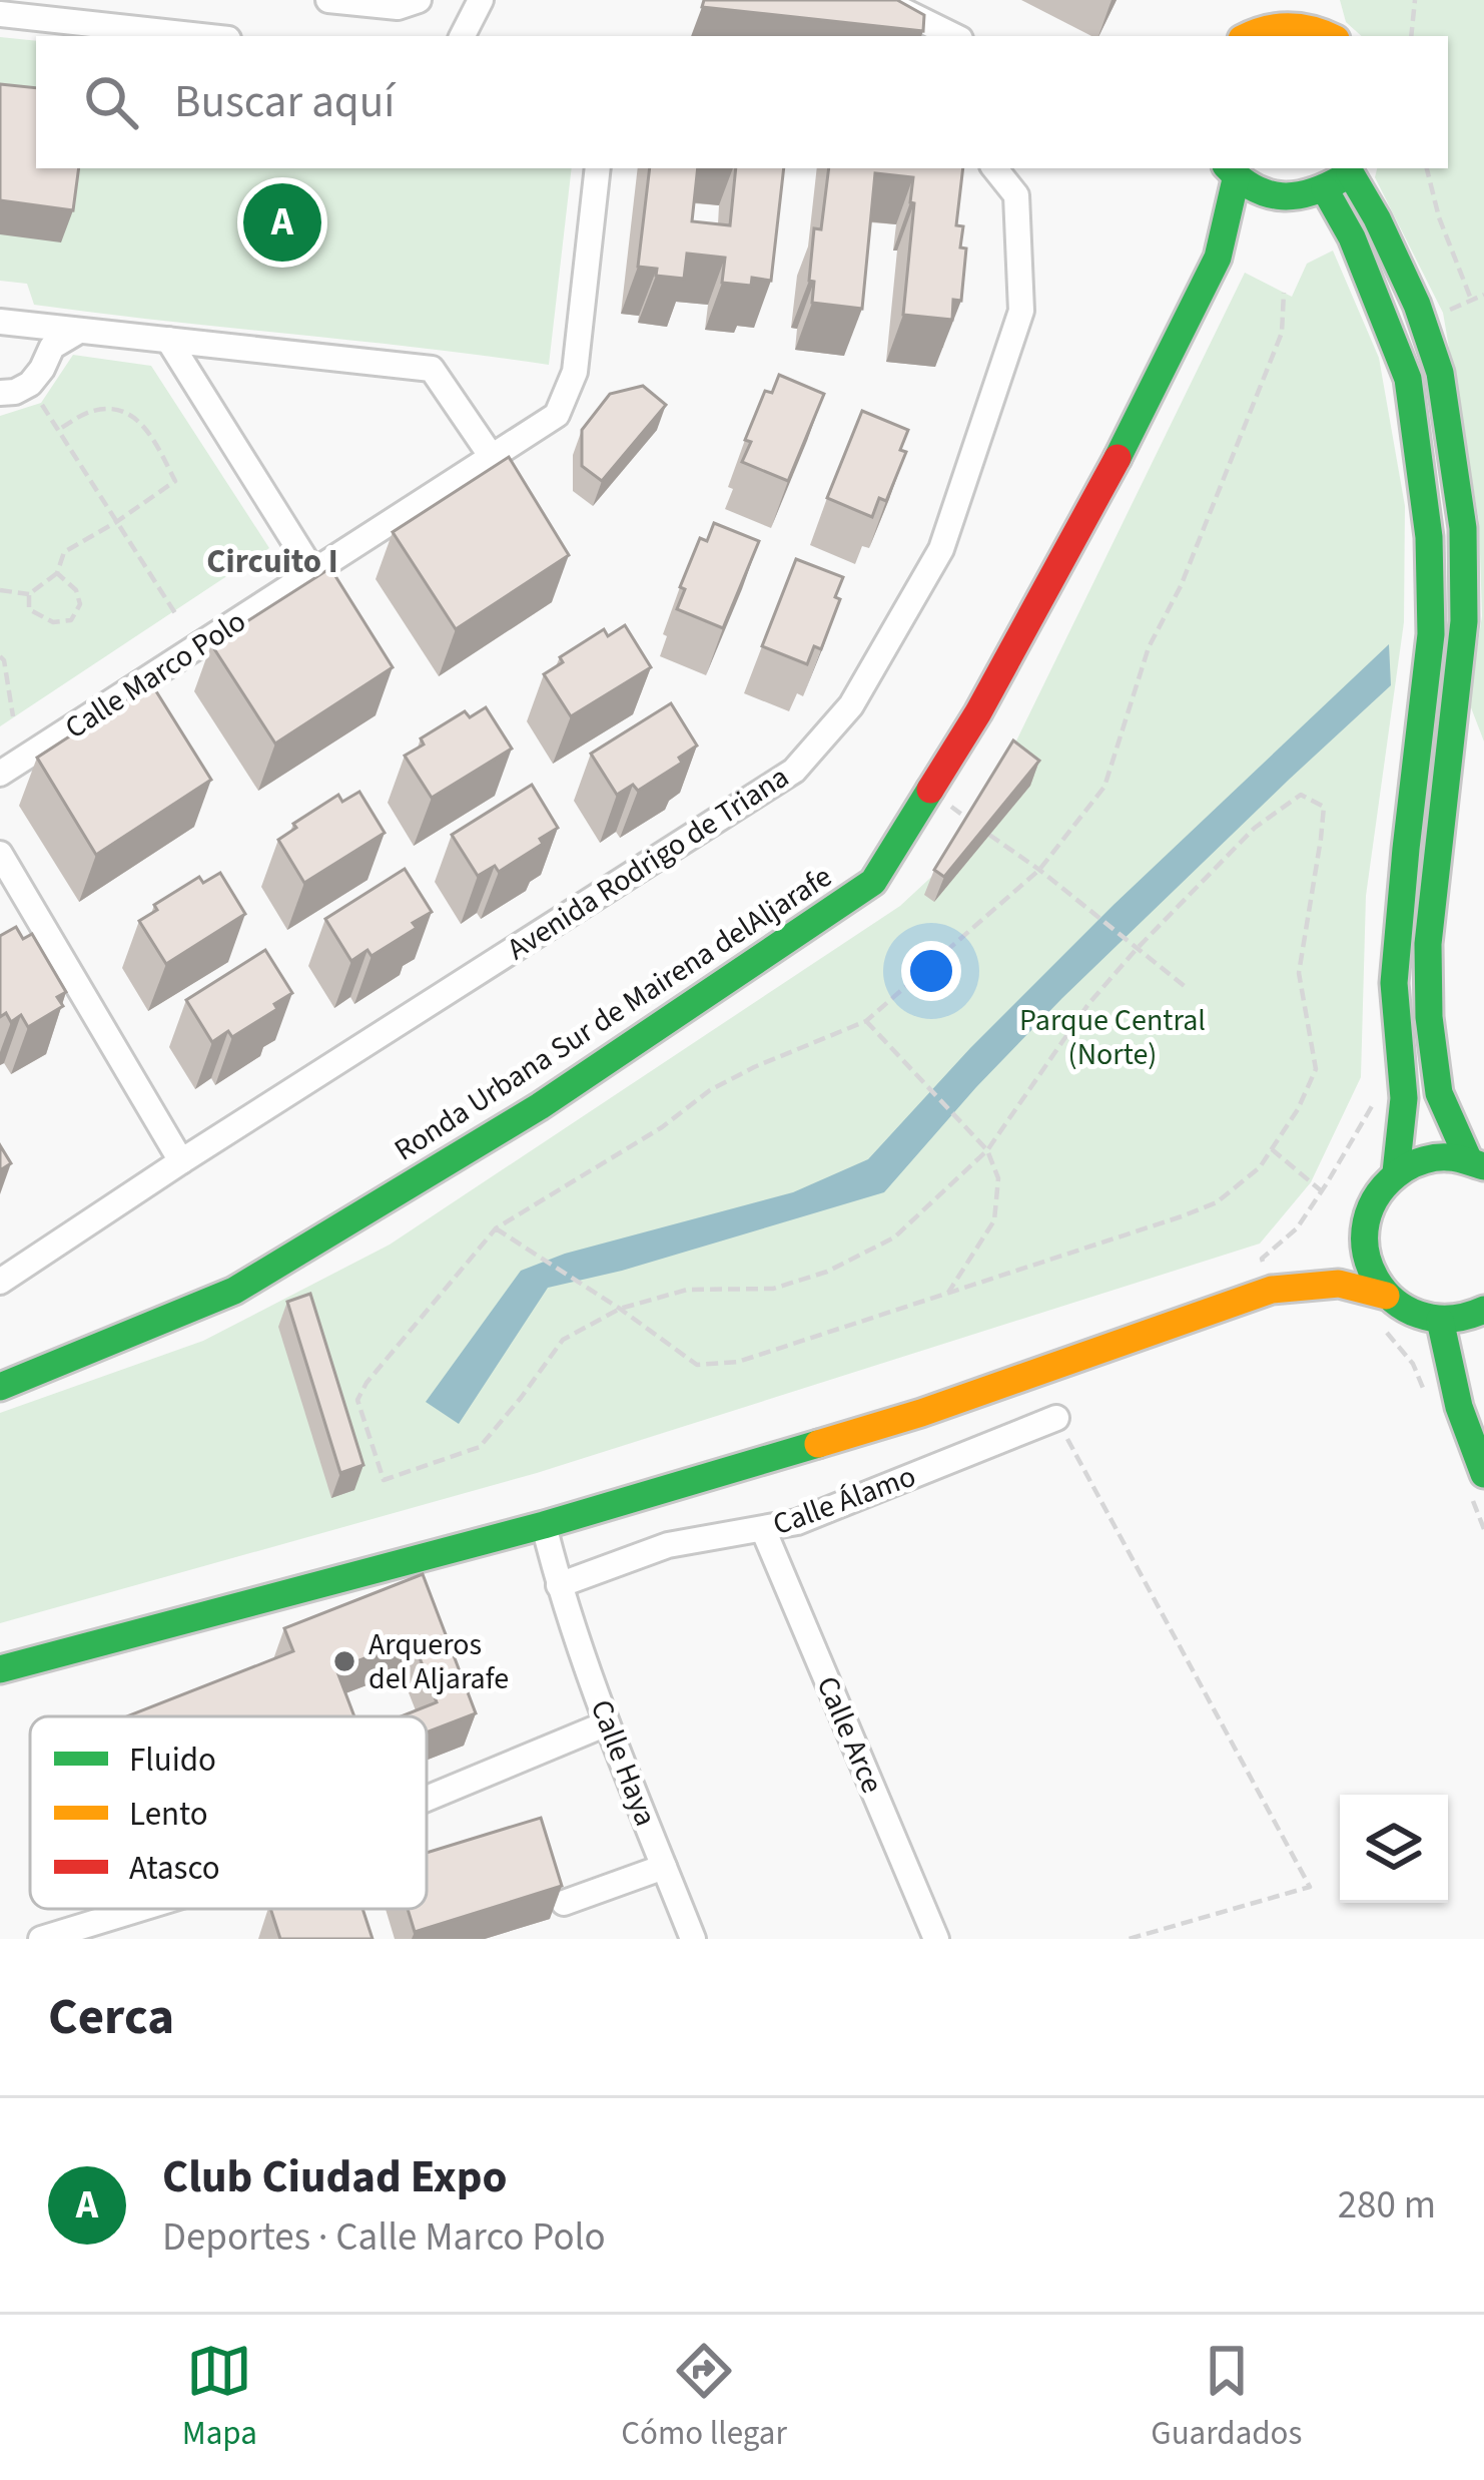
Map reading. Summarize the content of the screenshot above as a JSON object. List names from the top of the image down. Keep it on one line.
{"streets":{"street":["Calle Marco Polo","Avenida Rodrigo de Triana","Ronda Urbana Sur de Mairena delAljarafe","Calle Álamo","Calle Arce","Calle Haya"]},"crossings":[["Calle Álamo","Calle Arce"],["Calle Álamo","Calle Haya"]],"districts":["Circuito I"],"parks":["Parque Central (Norte)"],"places":["Arqueros del Aljarafe"],"legend":["Fluido","Lento","Atasco"],"page":{"search":"Buscar aquí","pins":"A","heading":"Cerca","list":[{"mark":"A","name":"Club Ciudad Expo","note":"Deportes · Calle Marco Polo","value":"280 m"}],"nav":["Mapa","Cómo llegar","Guardados"]}}
